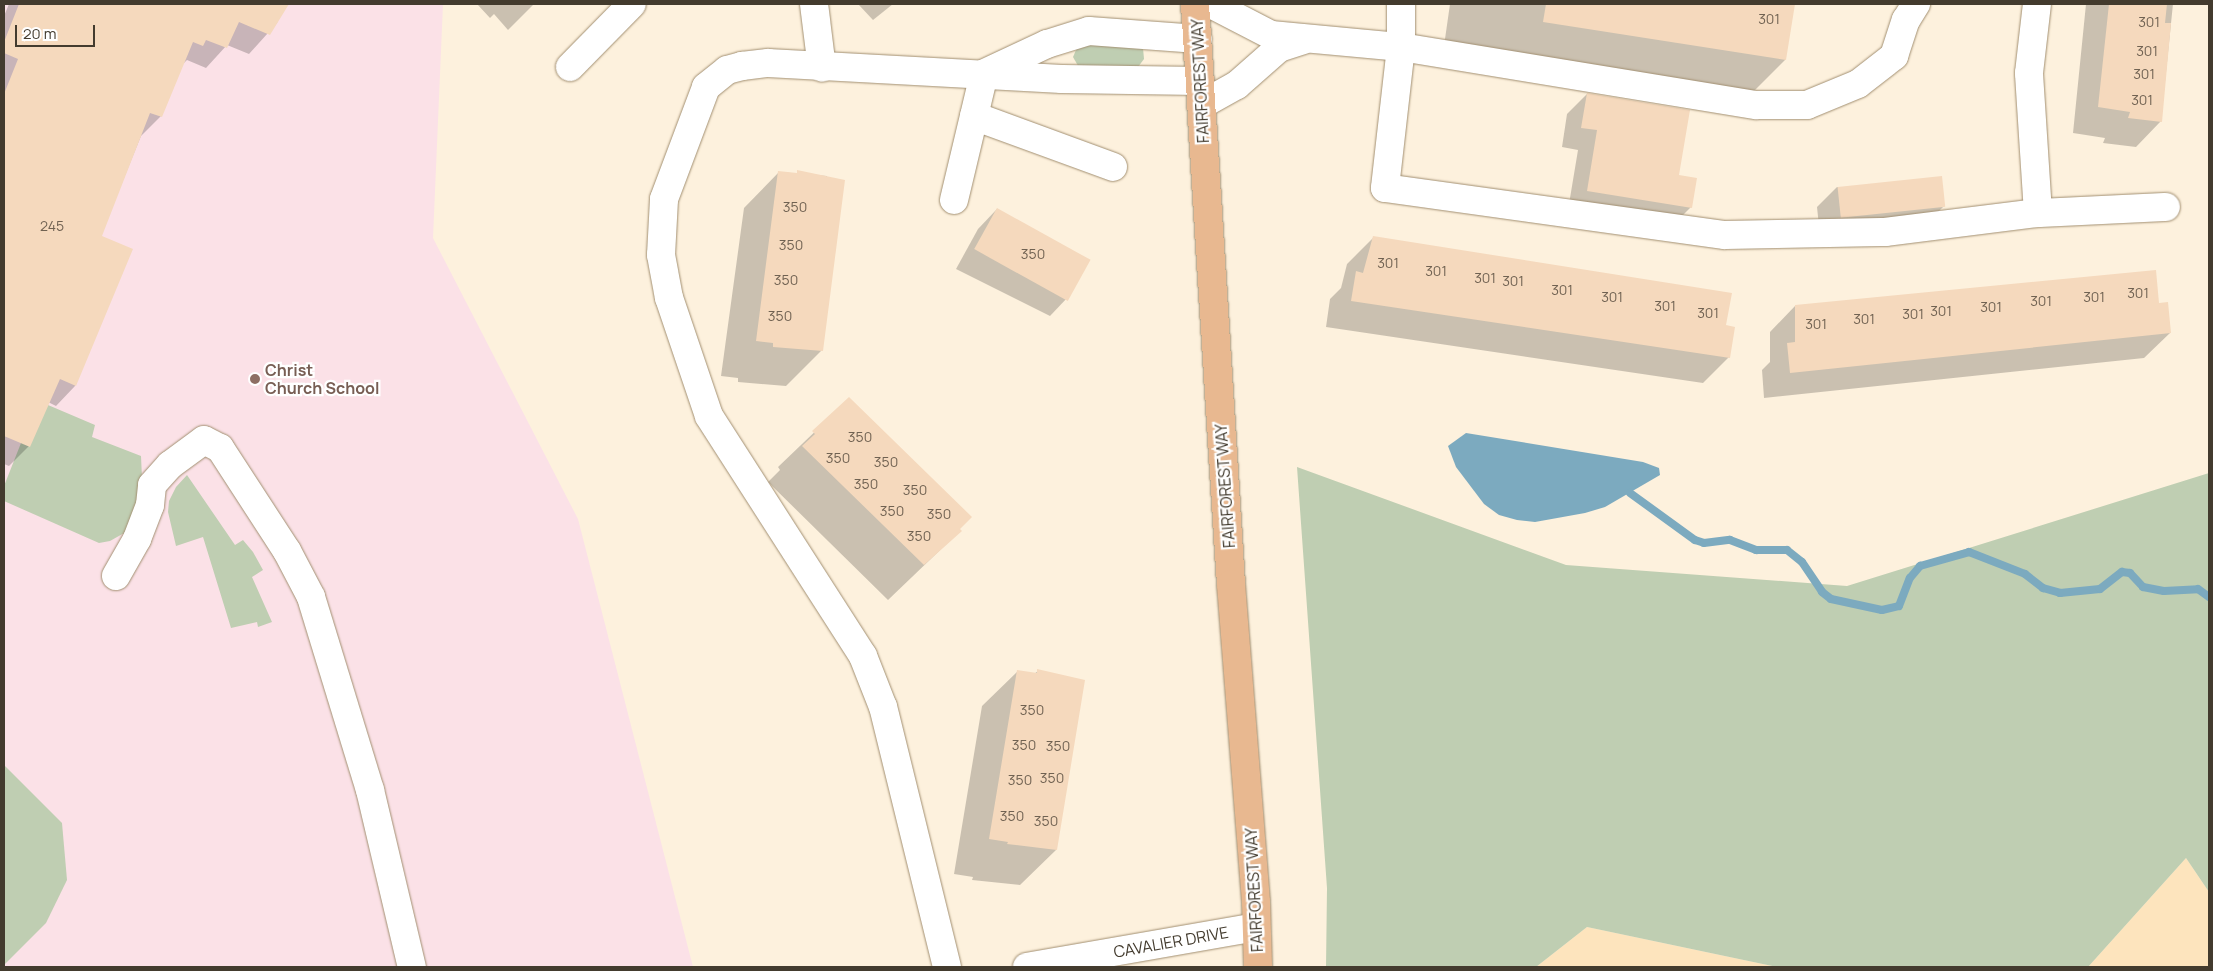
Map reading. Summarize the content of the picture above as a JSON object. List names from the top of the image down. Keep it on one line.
{"streets":{"main road":["FAIRFOREST WAY"],"street":["CAVALIER DRIVE"]},"crossings":[["FAIRFOREST WAY","CAVALIER DRIVE"]],"places":["Christ Church School"],"house_numbers":["301","301","301","301","301","350","245","350","350","301","301","301","350","301","301","301","301","301","301","301","301","301","301","301","350","301","301","350","350","350","350","350","350","350","350","350","350","350","350","350","350","350"],"scale_bar":"20 m"}
